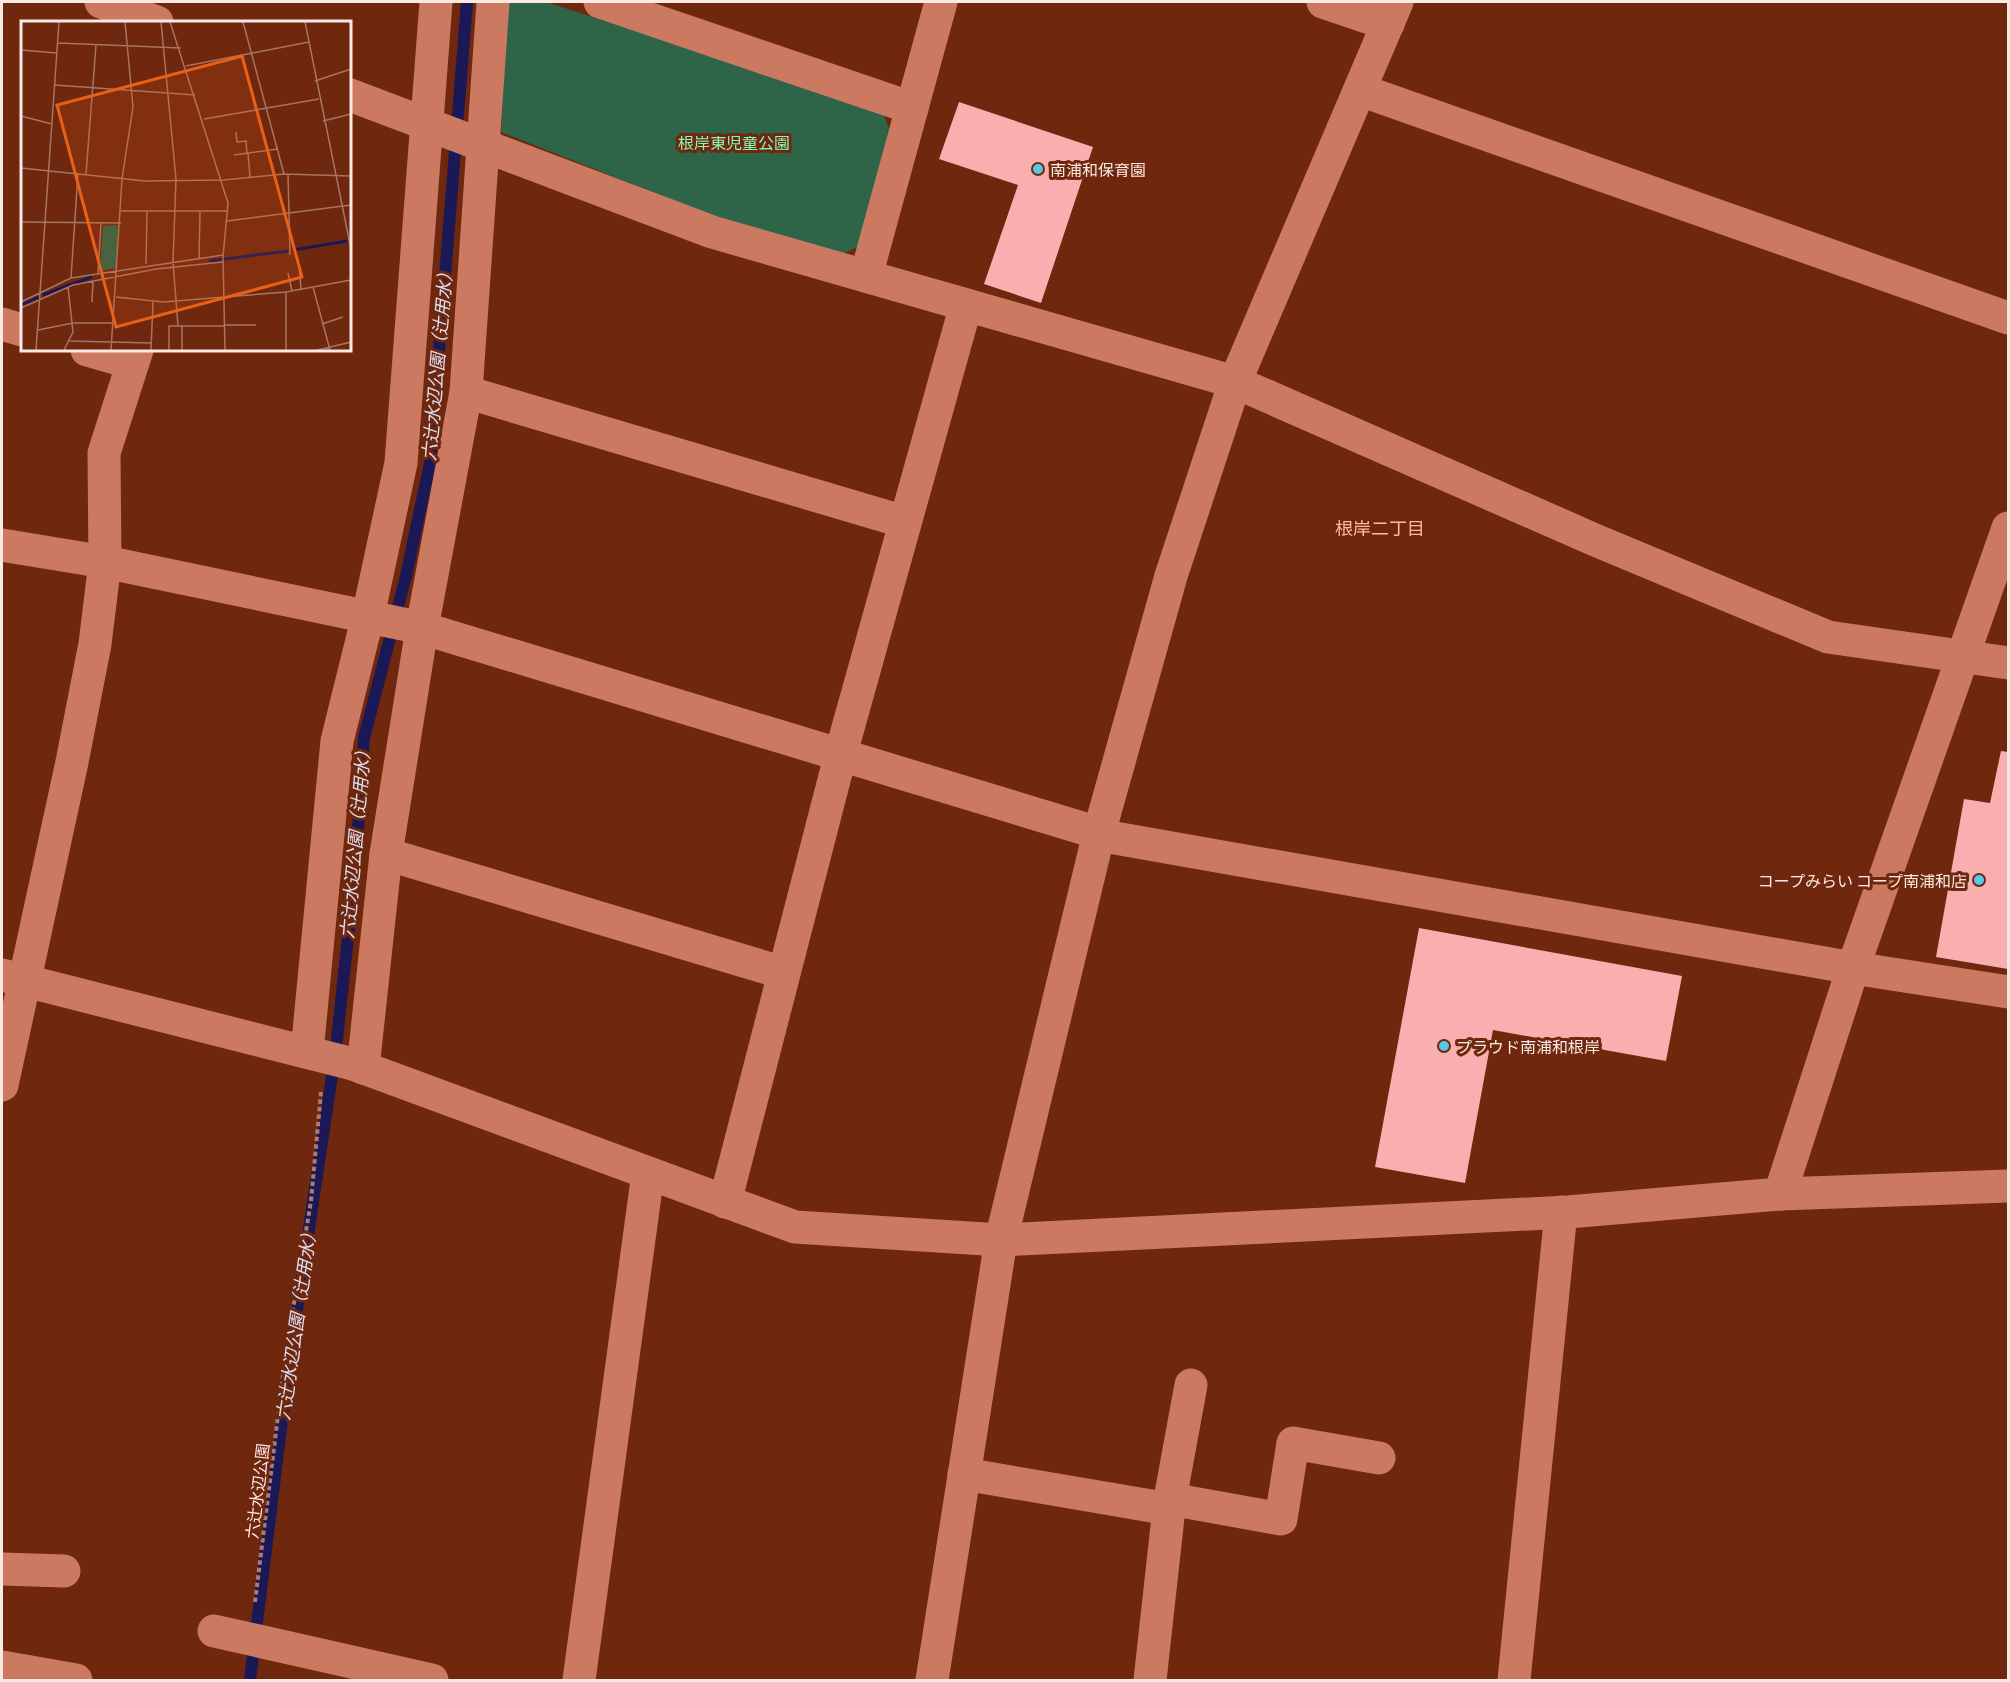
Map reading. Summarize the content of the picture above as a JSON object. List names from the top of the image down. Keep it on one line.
{"streets":{"path":["六辻水辺公園"]},"districts":["根岸二丁目"],"water":["六辻水辺公園（辻用水）"],"parks":["根岸東児童公園"],"places":["南浦和保育園","コープみらい コープ南浦和店","プラウド南浦和根岸"]}
